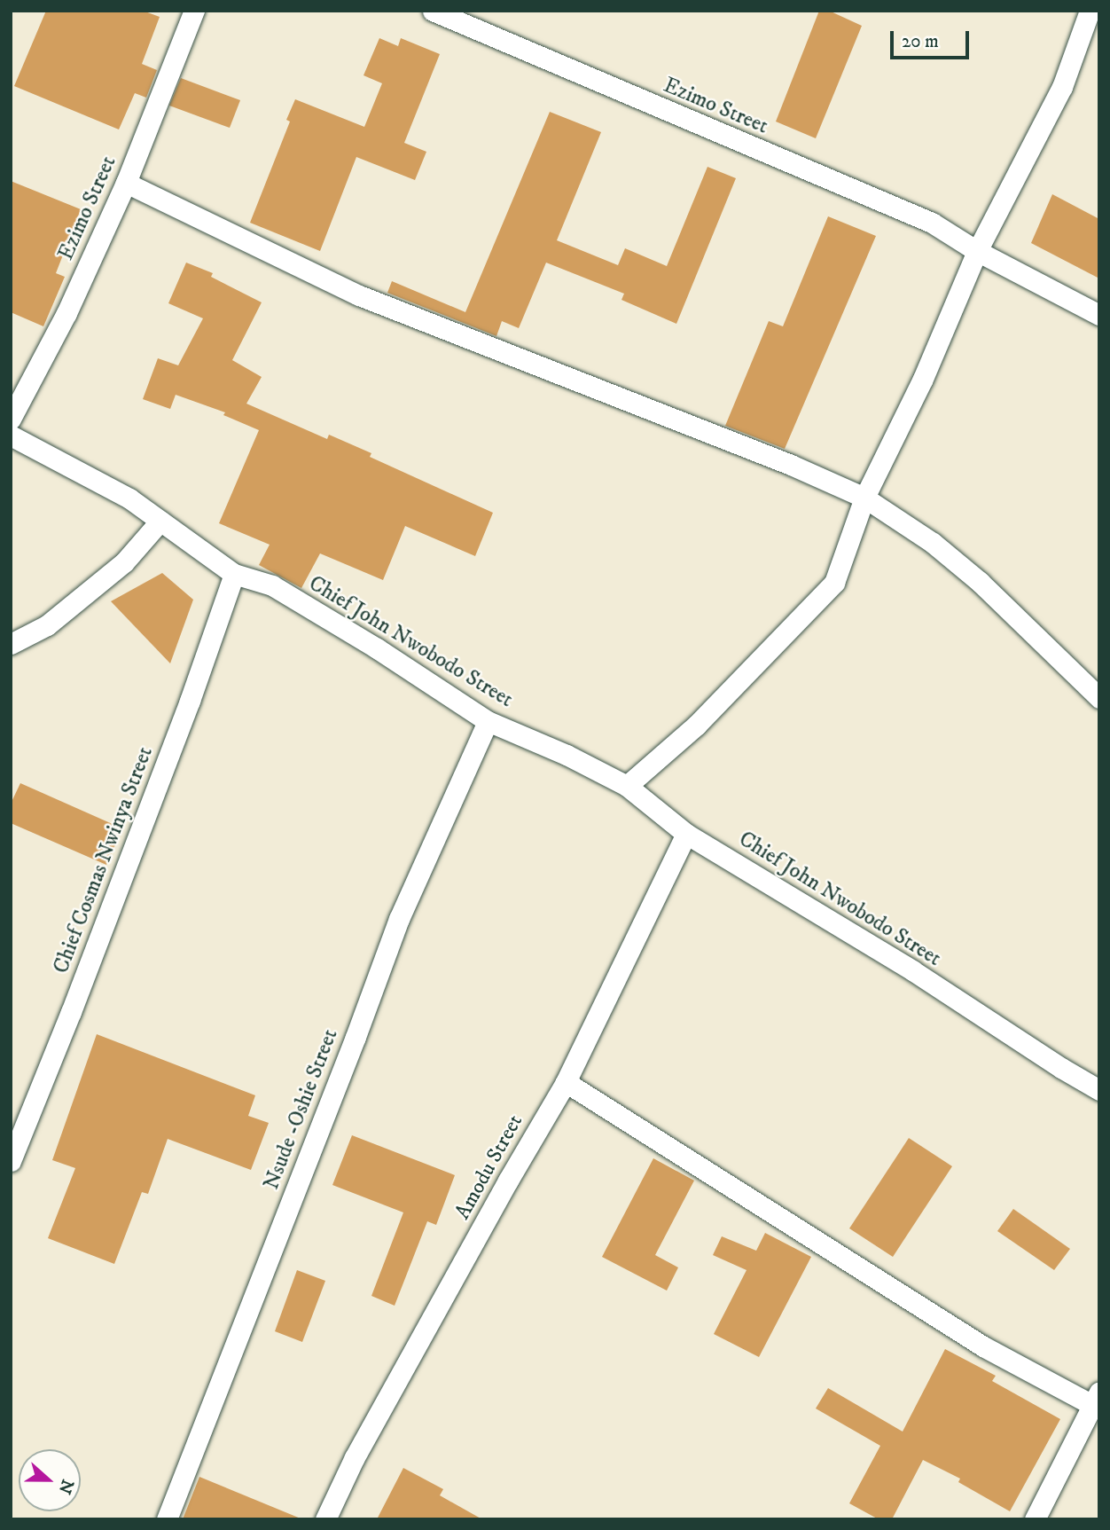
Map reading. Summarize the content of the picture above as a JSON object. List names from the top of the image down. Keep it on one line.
{"streets":{"street":["Ezimo Street","Chief John Nwobodo Street","Chief Cosmas Nwinya Street","Nsude -Oshie Street","Amodu Street"]},"crossings":[["Chief John Nwobodo Street","Chief Cosmas Nwinya Street"],["Chief John Nwobodo Street","Nsude -Oshie Street"],["Chief John Nwobodo Street","Amodu Street"]],"scale_bar":"20 m","north":"right"}
